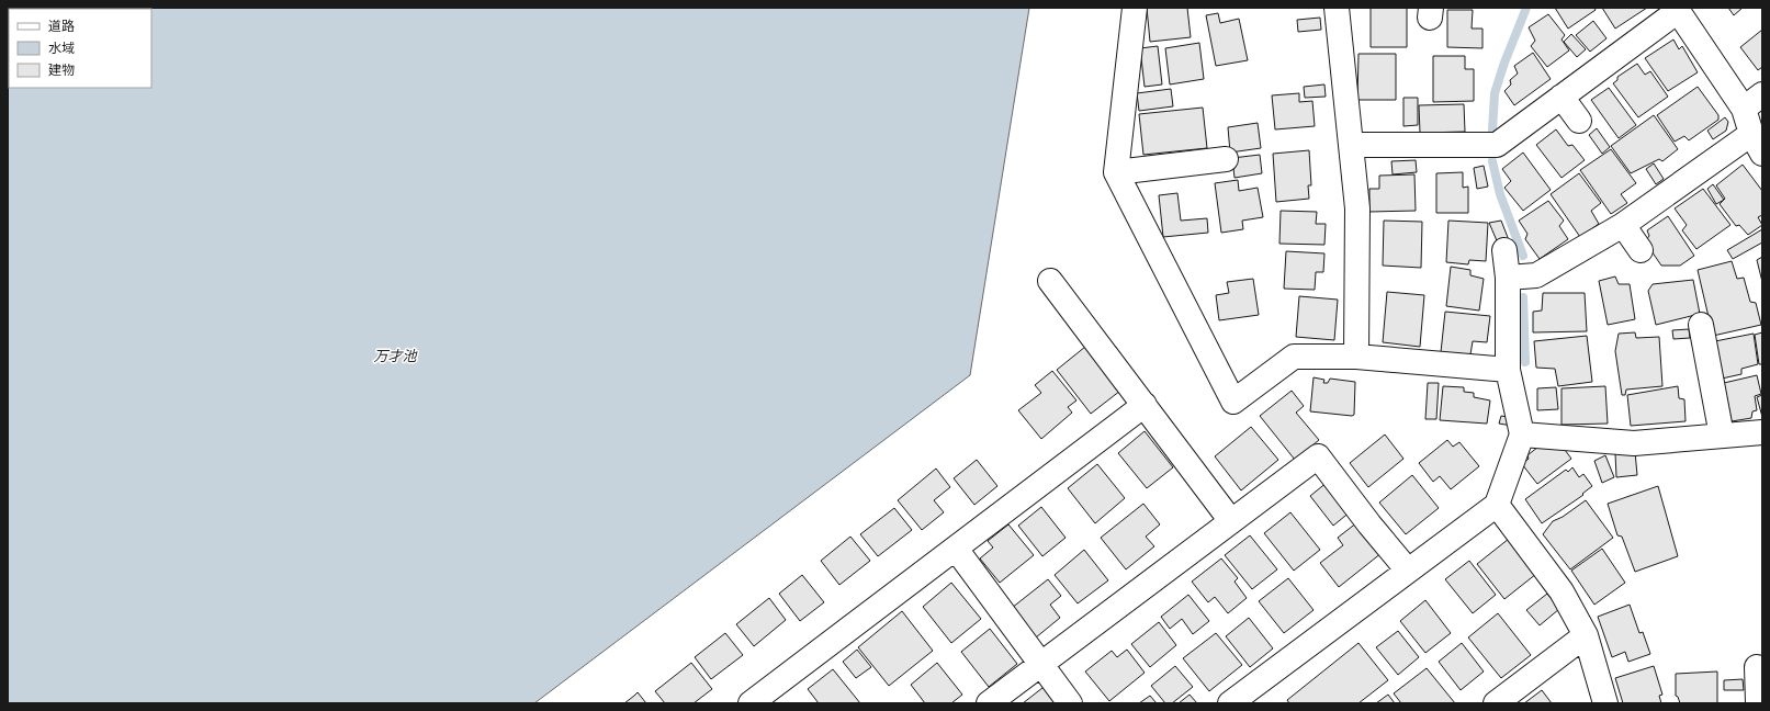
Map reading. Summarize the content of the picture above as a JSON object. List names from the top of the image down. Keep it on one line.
{"water":["万才池"],"legend":["道路","水域","建物"]}
